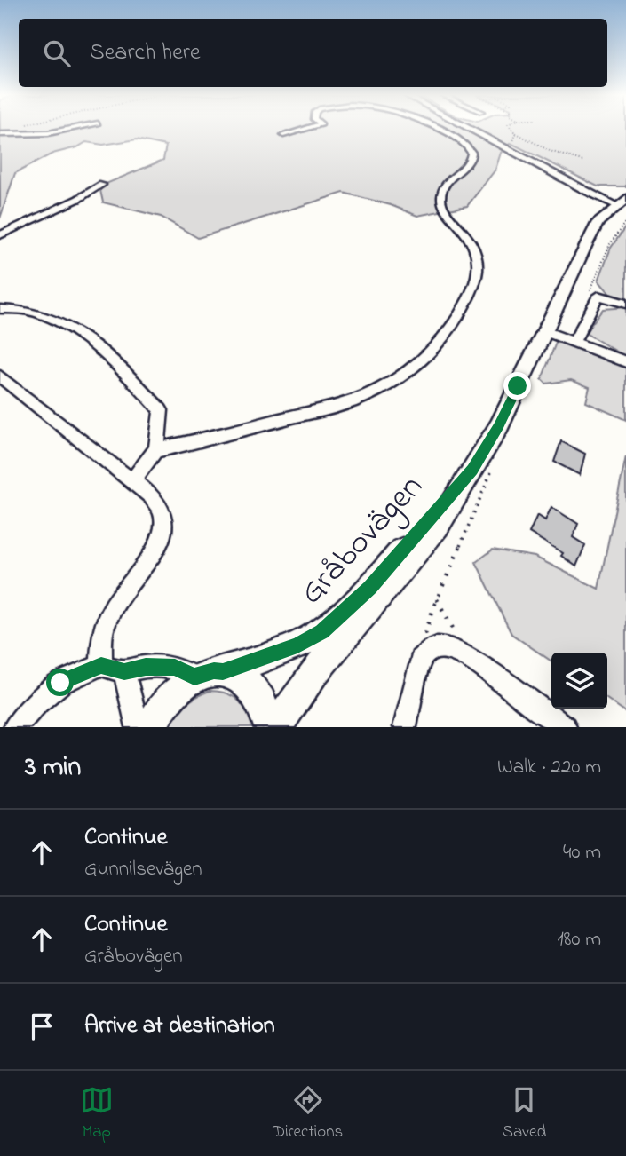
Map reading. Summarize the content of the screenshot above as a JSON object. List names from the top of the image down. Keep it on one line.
{"streets":{"main road":["Gråbovägen"]},"page":{"search":"Search here","heading":["3 min","Walk · 220 m"],"list":[["Continue","Gunnilsevägen","40 m"],["Continue","Gråbovägen","180 m"],"Arrive at destination"],"nav":["Map","Directions","Saved"]}}
